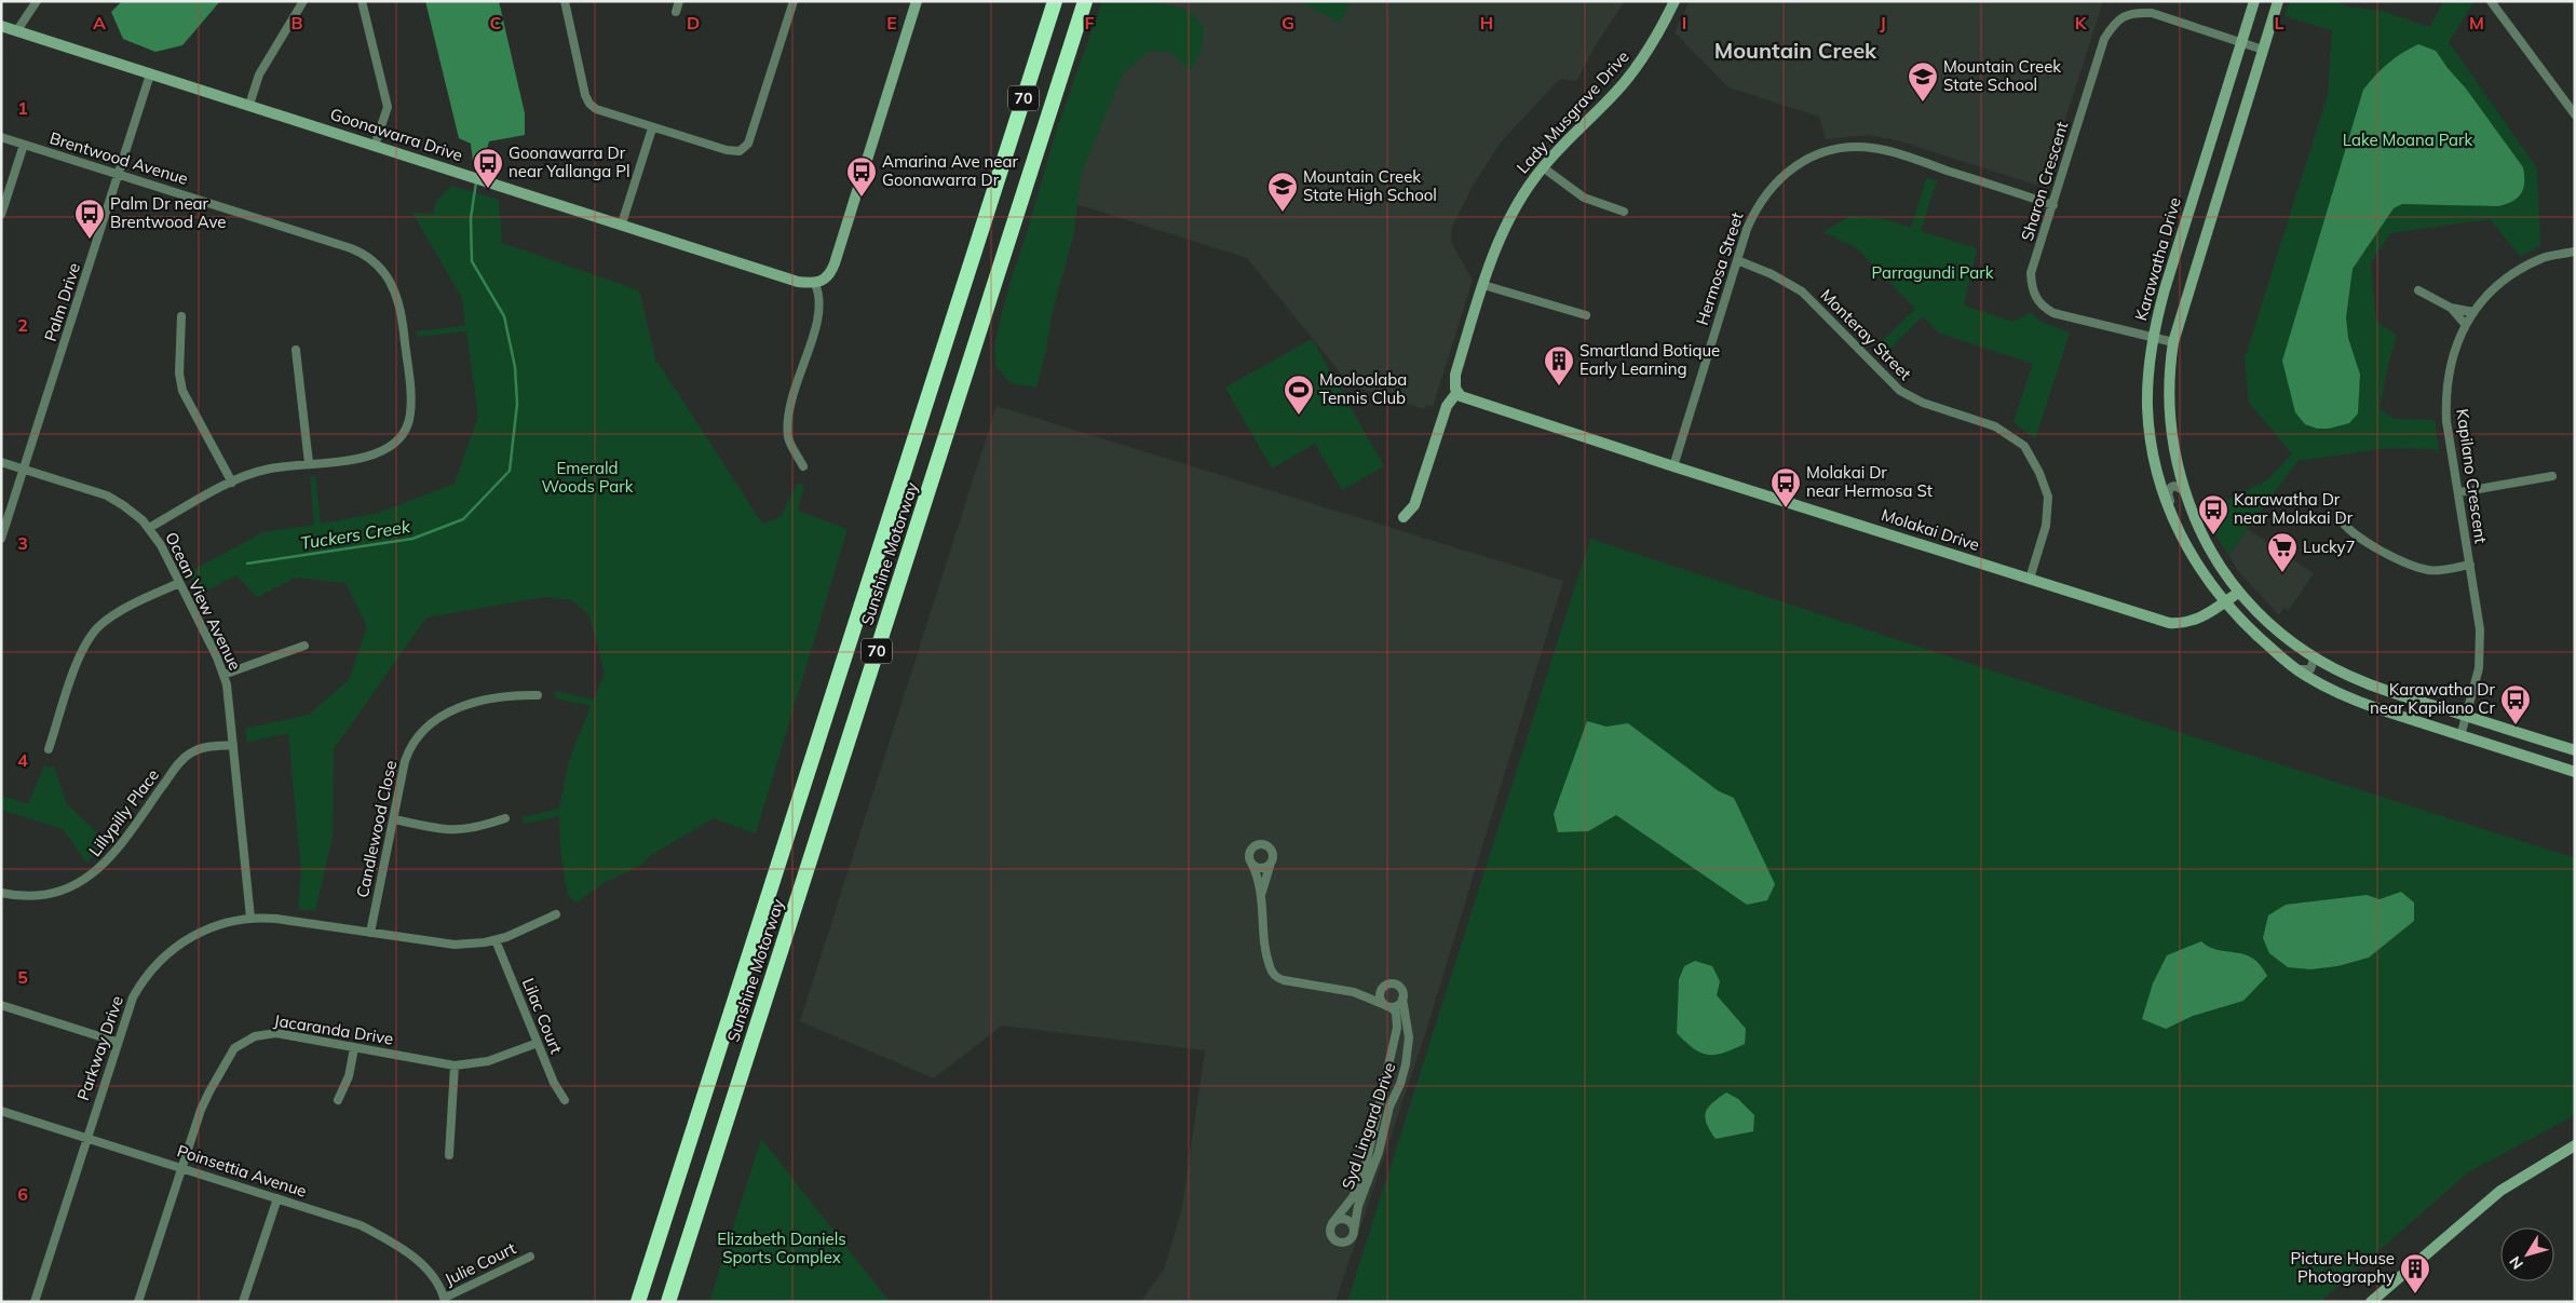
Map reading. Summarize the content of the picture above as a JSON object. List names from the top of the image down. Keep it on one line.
{"streets":{"highway":["70","Sunshine Motorway"],"street":["Lady Musgrave Drive","Goonawarra Drive","Brentwood Avenue","Sharon Crescent","Karawatha Drive","Hermosa Street","Palm Drive","Monteray Street","Kapilano Crescent","Molakai Drive","Ocean View Avenue","Lillypilly Place","Candlewood Close","Lilac Court","Jacaranda Drive","Parkway Drive","Syd Lingard Drive","Poinsettia Avenue","Julie Court"]},"crossings":[["Lady Musgrave Drive","Molakai Drive"],["Goonawarra Drive","Palm Drive"],["Brentwood Avenue","Palm Drive"],["Brentwood Avenue","Ocean View Avenue"],["Sharon Crescent","Karawatha Drive"],["Sharon Crescent","Hermosa Street"],["Karawatha Drive","Kapilano Crescent"],["Karawatha Drive","Molakai Drive"],["Hermosa Street","Monteray Street"],["Hermosa Street","Molakai Drive"],["Palm Drive","Ocean View Avenue"],["Monteray Street","Molakai Drive"],["Ocean View Avenue","Lillypilly Place"],["Ocean View Avenue","Parkway Drive"],["Candlewood Close","Parkway Drive"],["Lilac Court","Jacaranda Drive"],["Lilac Court","Parkway Drive"],["Jacaranda Drive","Poinsettia Avenue"],["Parkway Drive","Poinsettia Avenue"],["Poinsettia Avenue","Julie Court"]],"districts":["Mountain Creek"],"water":["Tuckers Creek"],"parks":["Lake Moana Park","Parragundi Park","Emerald Woods Park","Elizabeth Daniels Sports Complex"],"places":{"school or university":["Mountain Creek State School","Mountain Creek State High School"],"bus stop":["Goonawarra Dr near Yallanga Pl","Amarina Ave near Goonawarra Dr","Palm Dr near Brentwood Ave","Molakai Dr near Hermosa St","Karawatha Dr near Molakai Dr","Karawatha Dr near Kapilano Cr"],"building":["Smartland Botique Early Learning","Picture House Photography"],"sports":["Mooloolaba Tennis Club"],"supermarket":["Lucky7"]},"north":"bottom left","grid":{"columns":["A","B","C","D","E","F","G","H","I","J","K","L","M"],"rows":["1","2","3","4","5","6"]}}
